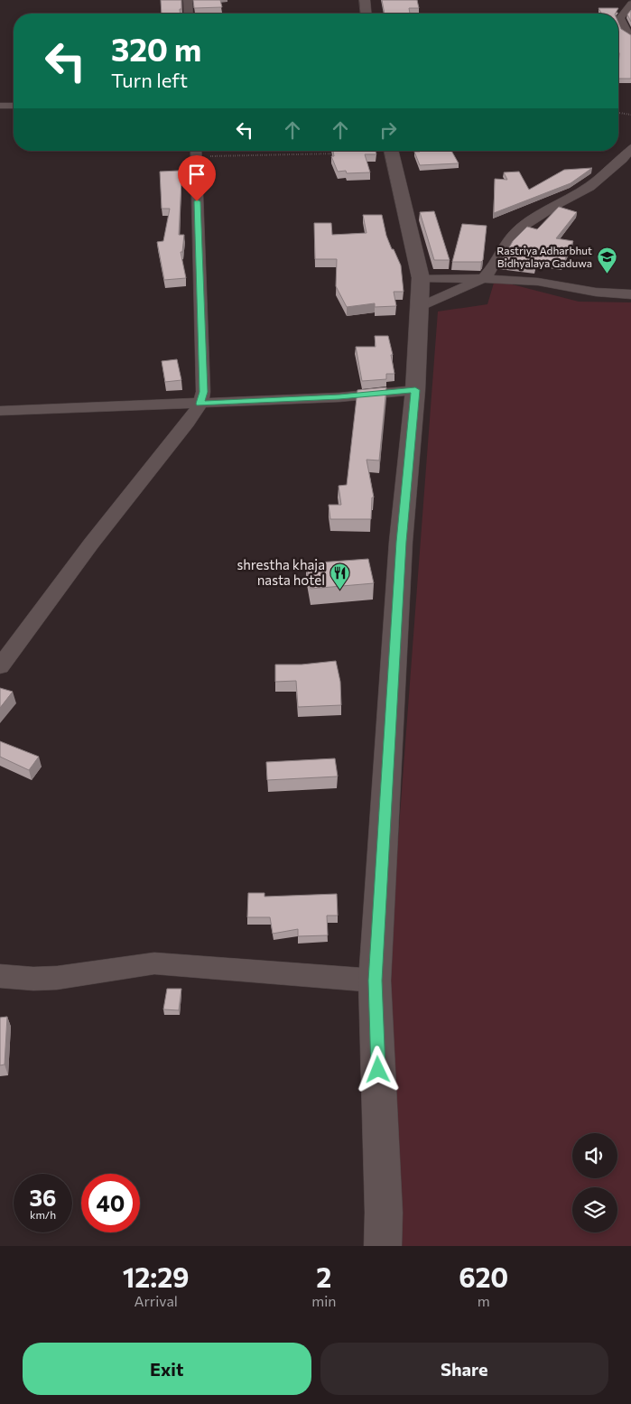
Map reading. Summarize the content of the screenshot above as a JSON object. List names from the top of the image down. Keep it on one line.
{"places":{"school or university":["Rastriya Adharbhut Bidhyalaya Gaduwa"],"restaurant":["shrestha khaja nasta hotel"]},"page":{"turn":["320 m","Turn left"],"speed":"36 km/h","limit":"40","eta":["12:29","Arrival","2","min","620","m"],"buttons":["Exit","Share"]}}
